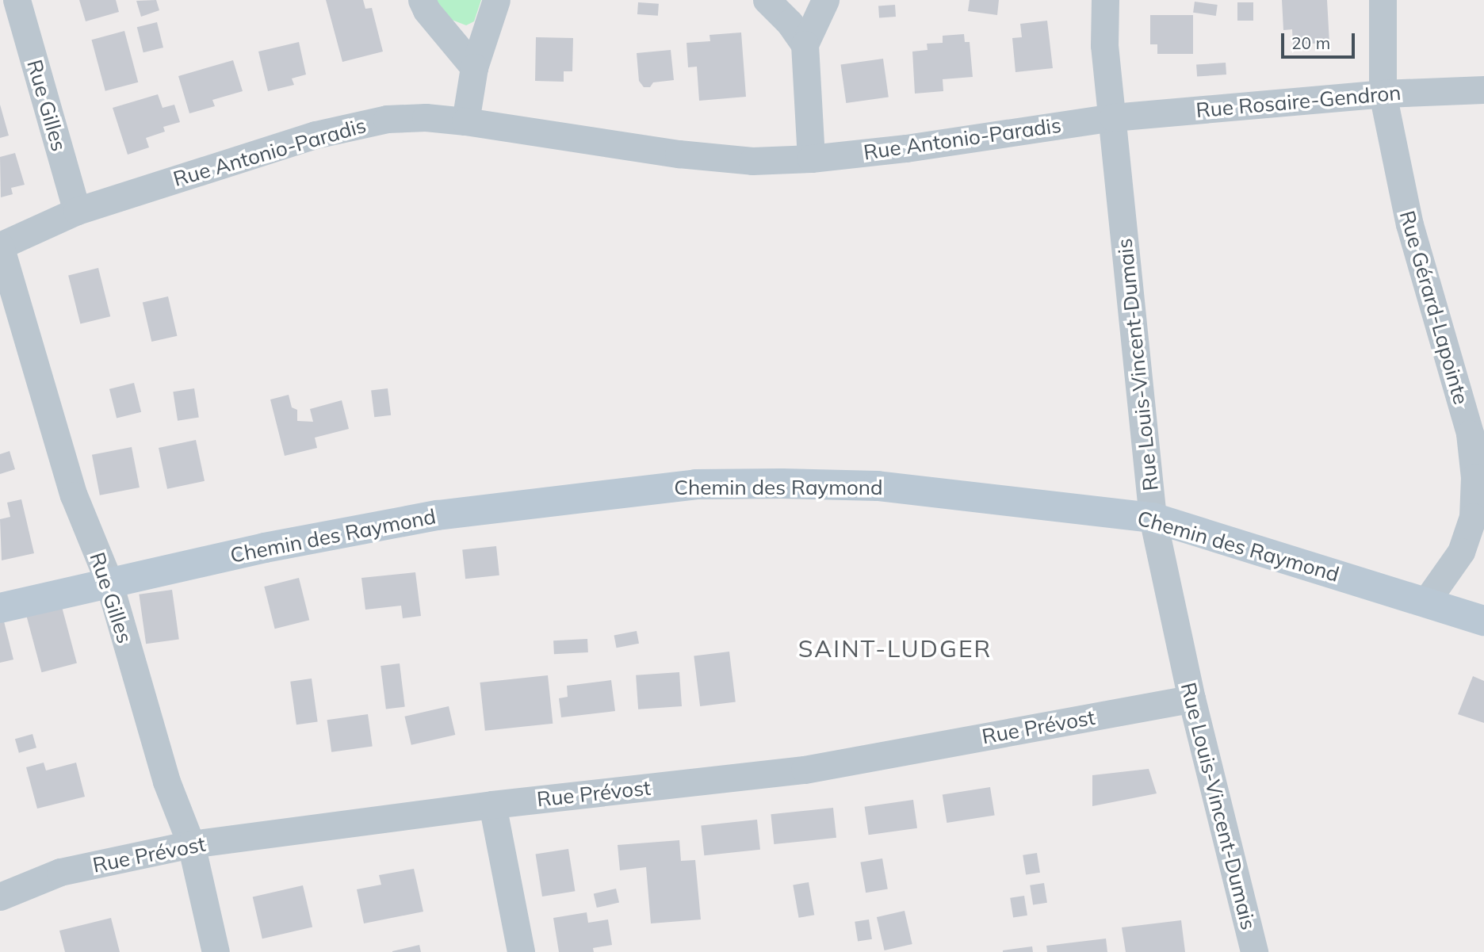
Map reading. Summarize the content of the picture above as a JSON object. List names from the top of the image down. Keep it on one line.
{"streets":{"street":["Rue Rosaire-Gendron","Rue Gilles","Rue Antonio-Paradis","Rue Gérard-Lapointe","Rue Louis-Vincent-Dumais","Chemin des Raymond","Rue Prévost"]},"crossings":[["Rue Rosaire-Gendron","Rue Antonio-Paradis"],["Rue Rosaire-Gendron","Rue Gérard-Lapointe"],["Rue Rosaire-Gendron","Rue Louis-Vincent-Dumais"],["Rue Gilles","Rue Antonio-Paradis"],["Rue Gilles","Chemin des Raymond"],["Rue Gilles","Rue Prévost"],["Rue Antonio-Paradis","Rue Louis-Vincent-Dumais"],["Rue Gérard-Lapointe","Chemin des Raymond"],["Rue Louis-Vincent-Dumais","Chemin des Raymond"],["Rue Louis-Vincent-Dumais","Rue Prévost"]],"districts":["SAINT-LUDGER"],"scale_bar":"20 m"}
